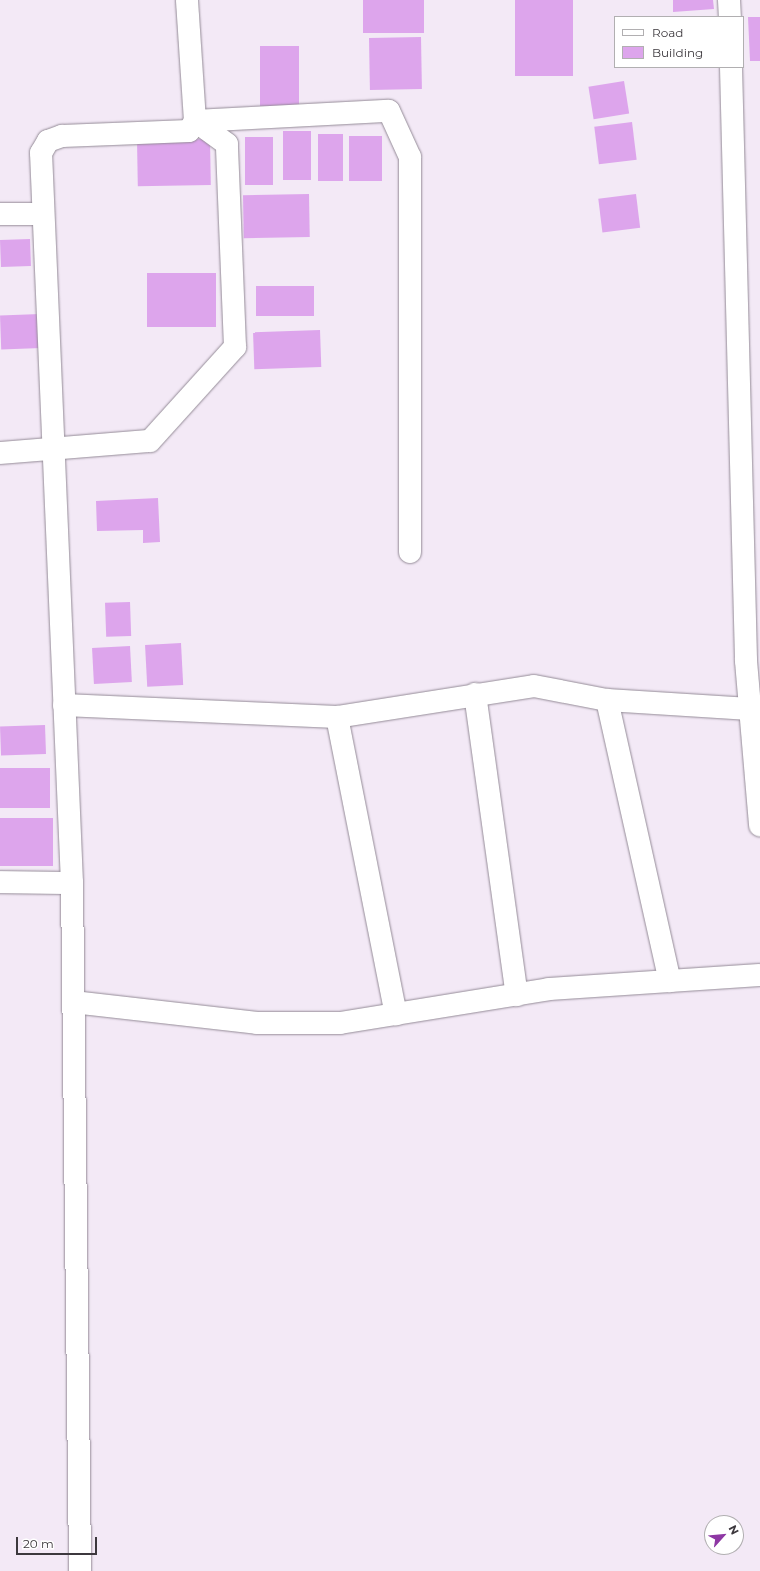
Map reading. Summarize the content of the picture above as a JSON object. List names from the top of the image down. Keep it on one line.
{"legend":["Road","Building"],"scale_bar":"20 m","north":"top right"}
